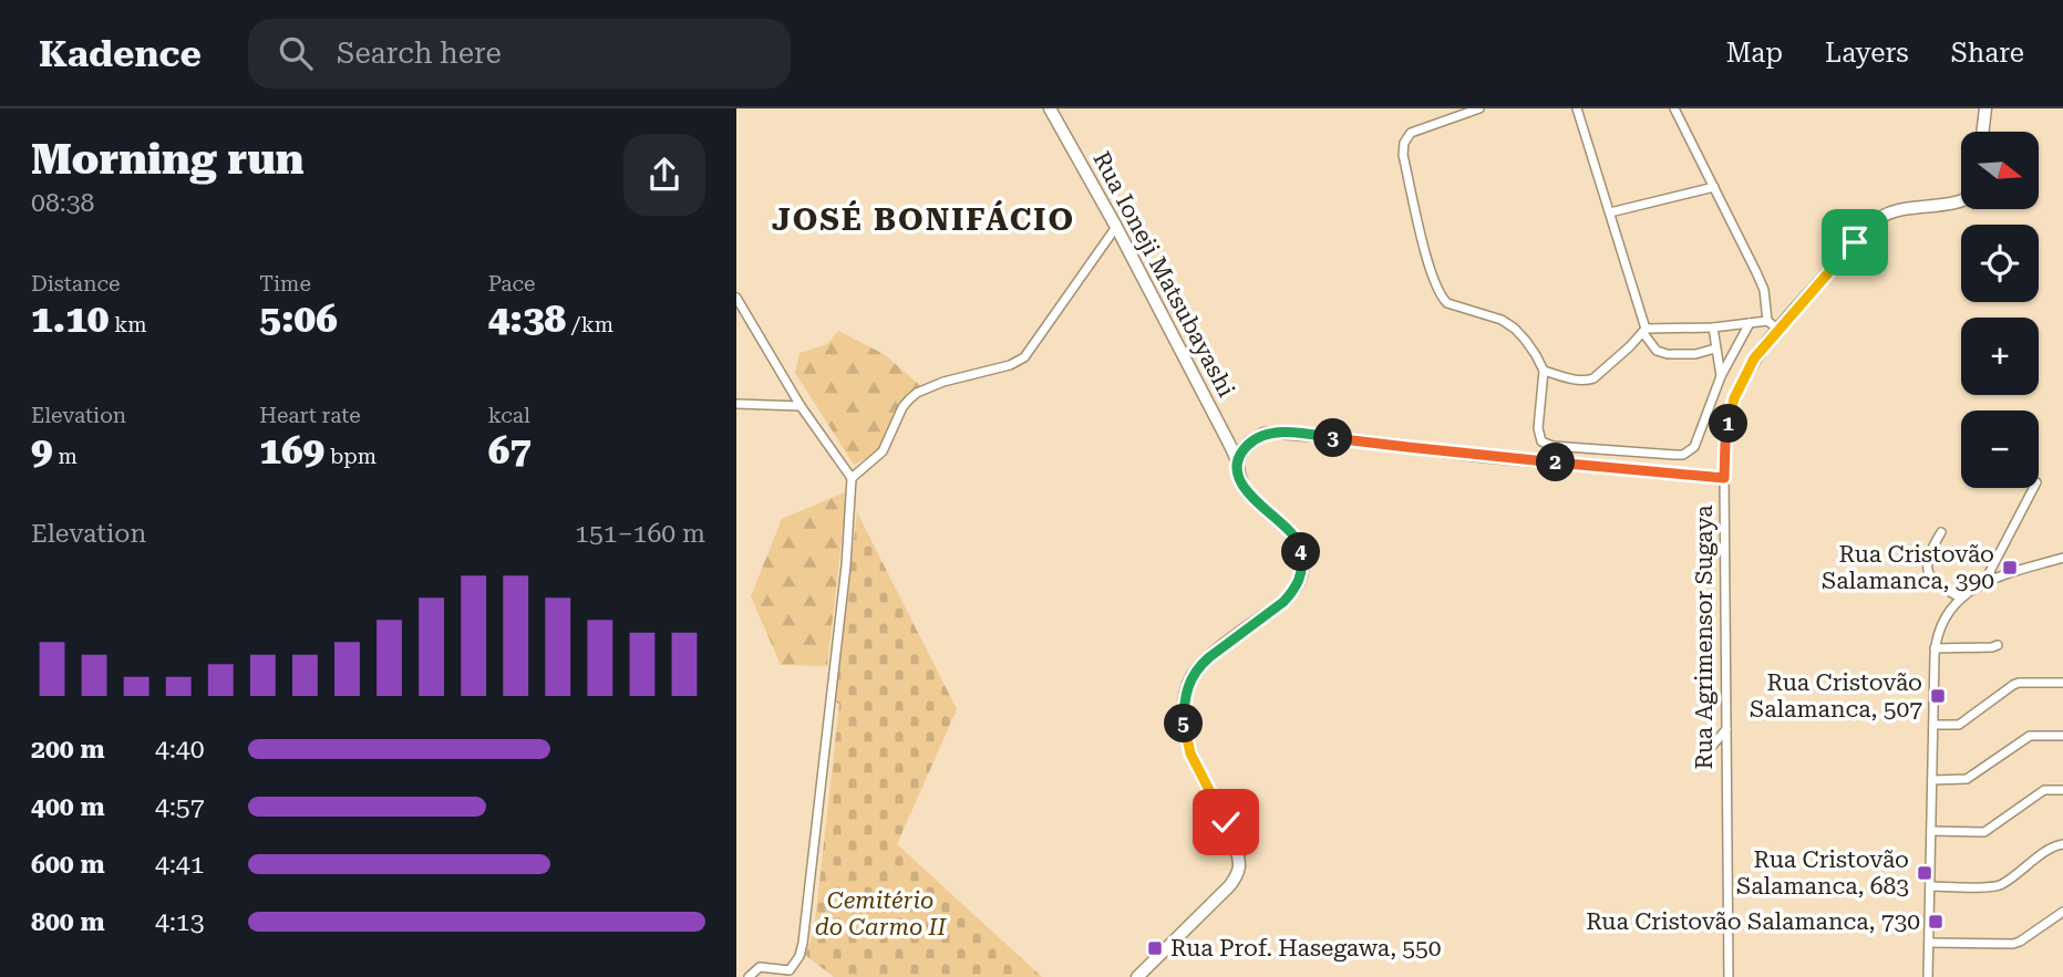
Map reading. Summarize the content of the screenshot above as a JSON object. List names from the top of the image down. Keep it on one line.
{"streets":{"main road":["Rua Ioneji Matsubayashi","Rua Agrimensor Sugaya"]},"districts":["JOSÉ BONIFÁCIO"],"parks":["Cemitério do Carmo II"],"places":{"transit":["Rua Cristovão Salamanca, 390","Rua Cristovão Salamanca, 507","Rua Cristovão Salamanca, 683","Rua Cristovão Salamanca, 730","Rua Prof. Hasegawa, 550"]},"north":"right","page":{"header":"Kadence","search":"Search here","nav":["Map","Layers","Share"],"heading":["Morning run","08:38"],"map_buttons":["+","−"],"stats":[["Distance","1.10 km"],["Time","5:06"],["Pace","4:38 /km"],["Elevation","9 m"],["Heart rate","169 bpm"],["kcal","67"]],"pins":["1","3","2","4","5"],"chart":["Elevation","151–160 m"],"list":[{"name":"200 m","note":"4:40"},{"name":"400 m","note":"4:57"},{"name":"600 m","note":"4:41"},{"name":"800 m","note":"4:13"}]}}
